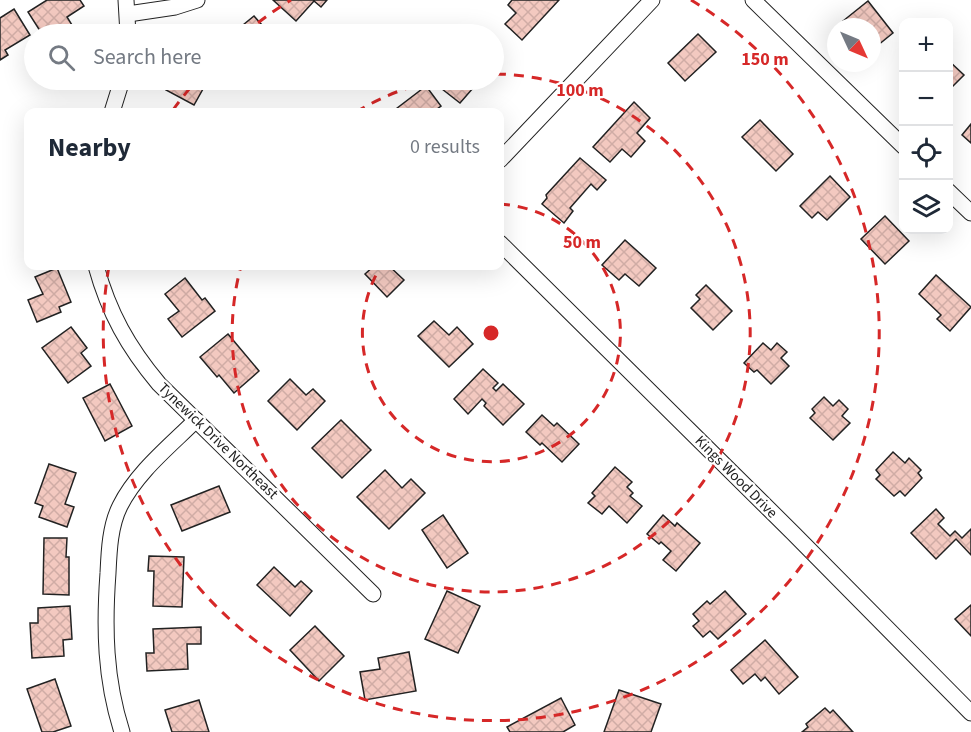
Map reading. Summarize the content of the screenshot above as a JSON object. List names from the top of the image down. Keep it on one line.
{"streets":{"street":["Tynewick Drive Northeast","Kings Wood Drive"]},"north":"bottom right","page":{"map_buttons":["+","−"],"search":"Search here","heading":["Nearby","0 results"]},"rings":["150 m","100 m","50 m"]}
